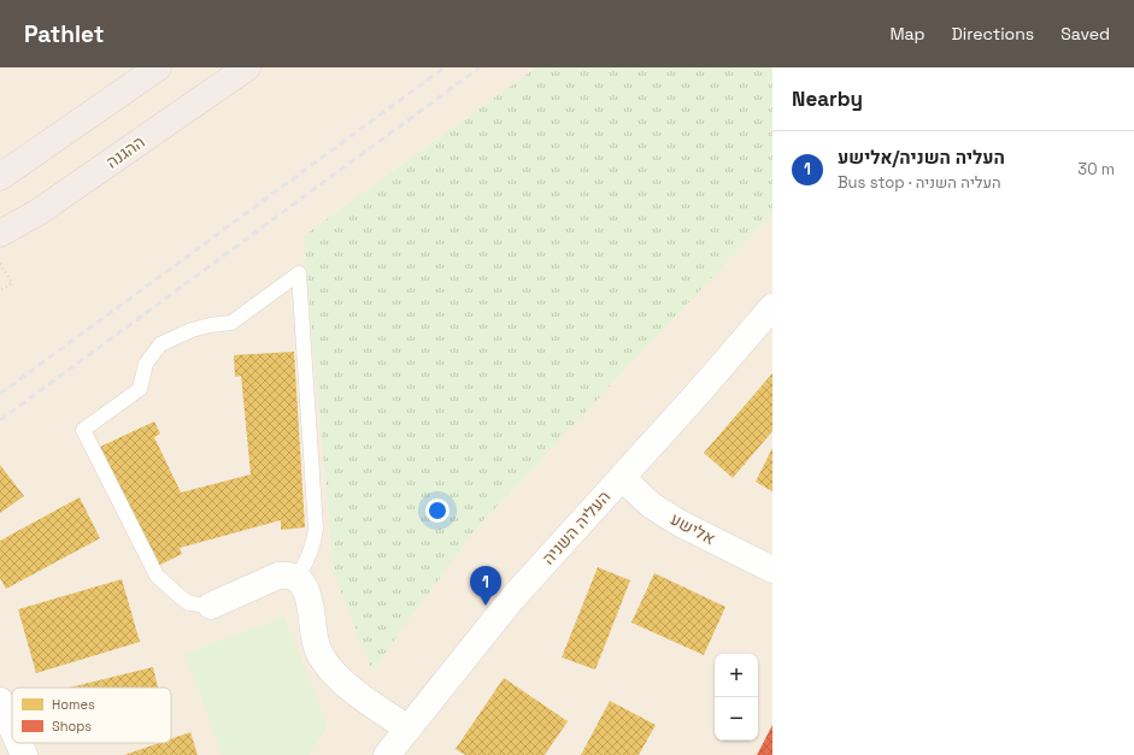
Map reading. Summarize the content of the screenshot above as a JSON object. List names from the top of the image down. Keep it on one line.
{"streets":{"highway":["ההגנה"],"street":["העליה השניה","אלישע"]},"crossings":[["העליה השניה","אלישע"]],"legend":["Homes","Shops"],"page":{"header":"Pathlet","nav":["Map","Directions","Saved"],"heading":"Nearby","list":[{"mark":"1","name":"העליה השניה/אלישע","note":"Bus stop · העליה השניה","value":"30 m"}],"pins":"1","map_buttons":["+","−"]}}
